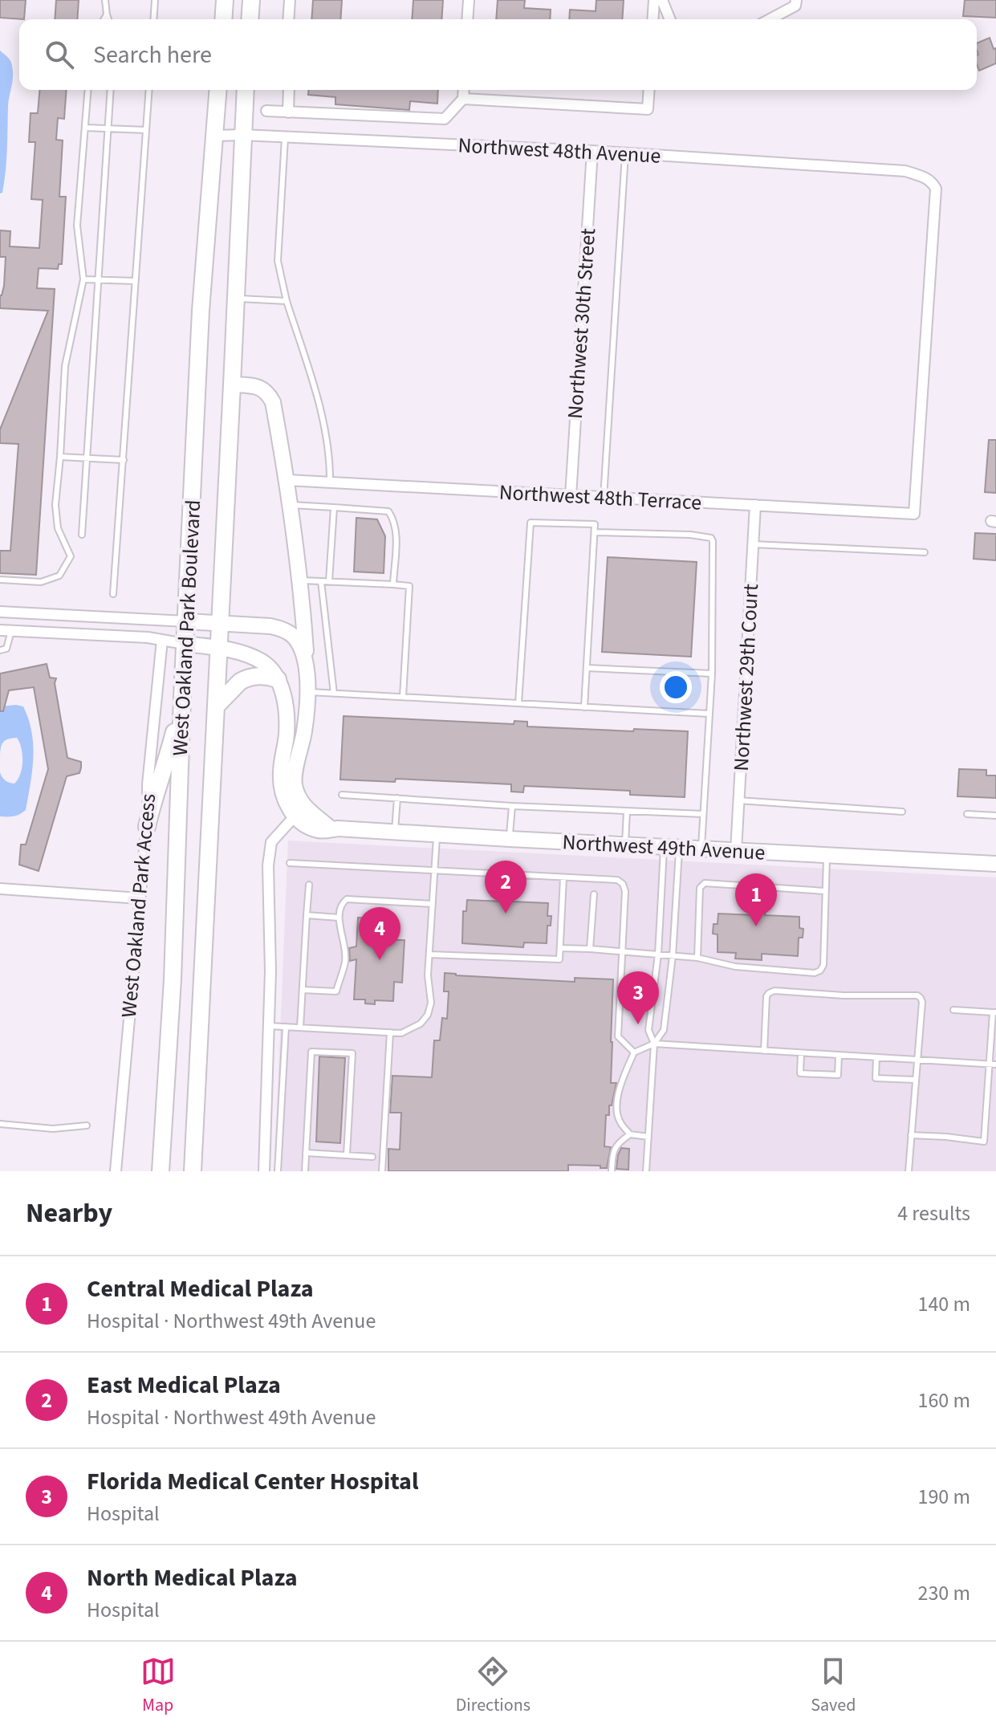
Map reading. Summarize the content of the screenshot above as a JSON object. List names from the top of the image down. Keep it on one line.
{"streets":{"main road":["West Oakland Park Boulevard"],"street":["Northwest 48th Avenue","Northwest 30th Street","Northwest 48th Terrace","Northwest 29th Court","Northwest 49th Avenue","West Oakland Park Access"]},"crossings":[["Northwest 48th Avenue","Northwest 30th Street"],["Northwest 48th Avenue","Northwest 48th Terrace"],["Northwest 48th Avenue","West Oakland Park Boulevard"],["Northwest 30th Street","Northwest 48th Terrace"],["Northwest 48th Terrace","Northwest 29th Court"],["Northwest 29th Court","Northwest 49th Avenue"]],"page":{"search":"Search here","pins":["2","1","4","3"],"heading":["Nearby","4 results"],"list":[{"mark":"1","name":"Central Medical Plaza","note":"Hospital · Northwest 49th Avenue","value":"140 m"},{"mark":"2","name":"East Medical Plaza","note":"Hospital · Northwest 49th Avenue","value":"160 m"},{"mark":"3","name":"Florida Medical Center Hospital","note":"Hospital","value":"190 m"},{"mark":"4","name":"North Medical Plaza","note":"Hospital","value":"230 m"}],"nav":["Map","Directions","Saved"]}}
